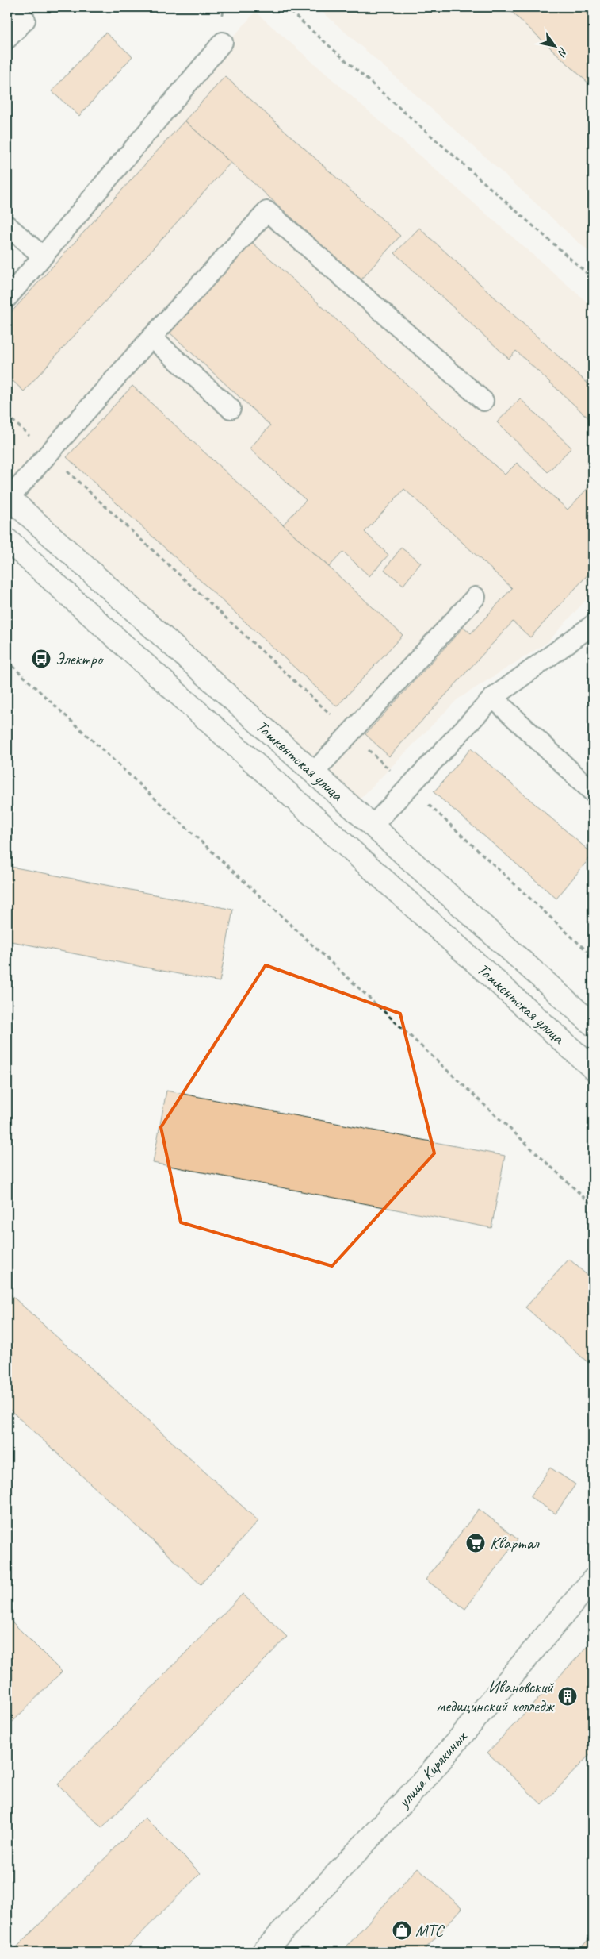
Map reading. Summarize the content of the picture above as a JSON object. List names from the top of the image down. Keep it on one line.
{"streets":{"main road":["Ташкентская улица","улица Кирякиных"]},"places":{"bus stop":["Электро"],"supermarket":["Квартал"],"building":["Ивановский медицинский колледж"],"shop":["МТС"]},"north":"bottom right"}
